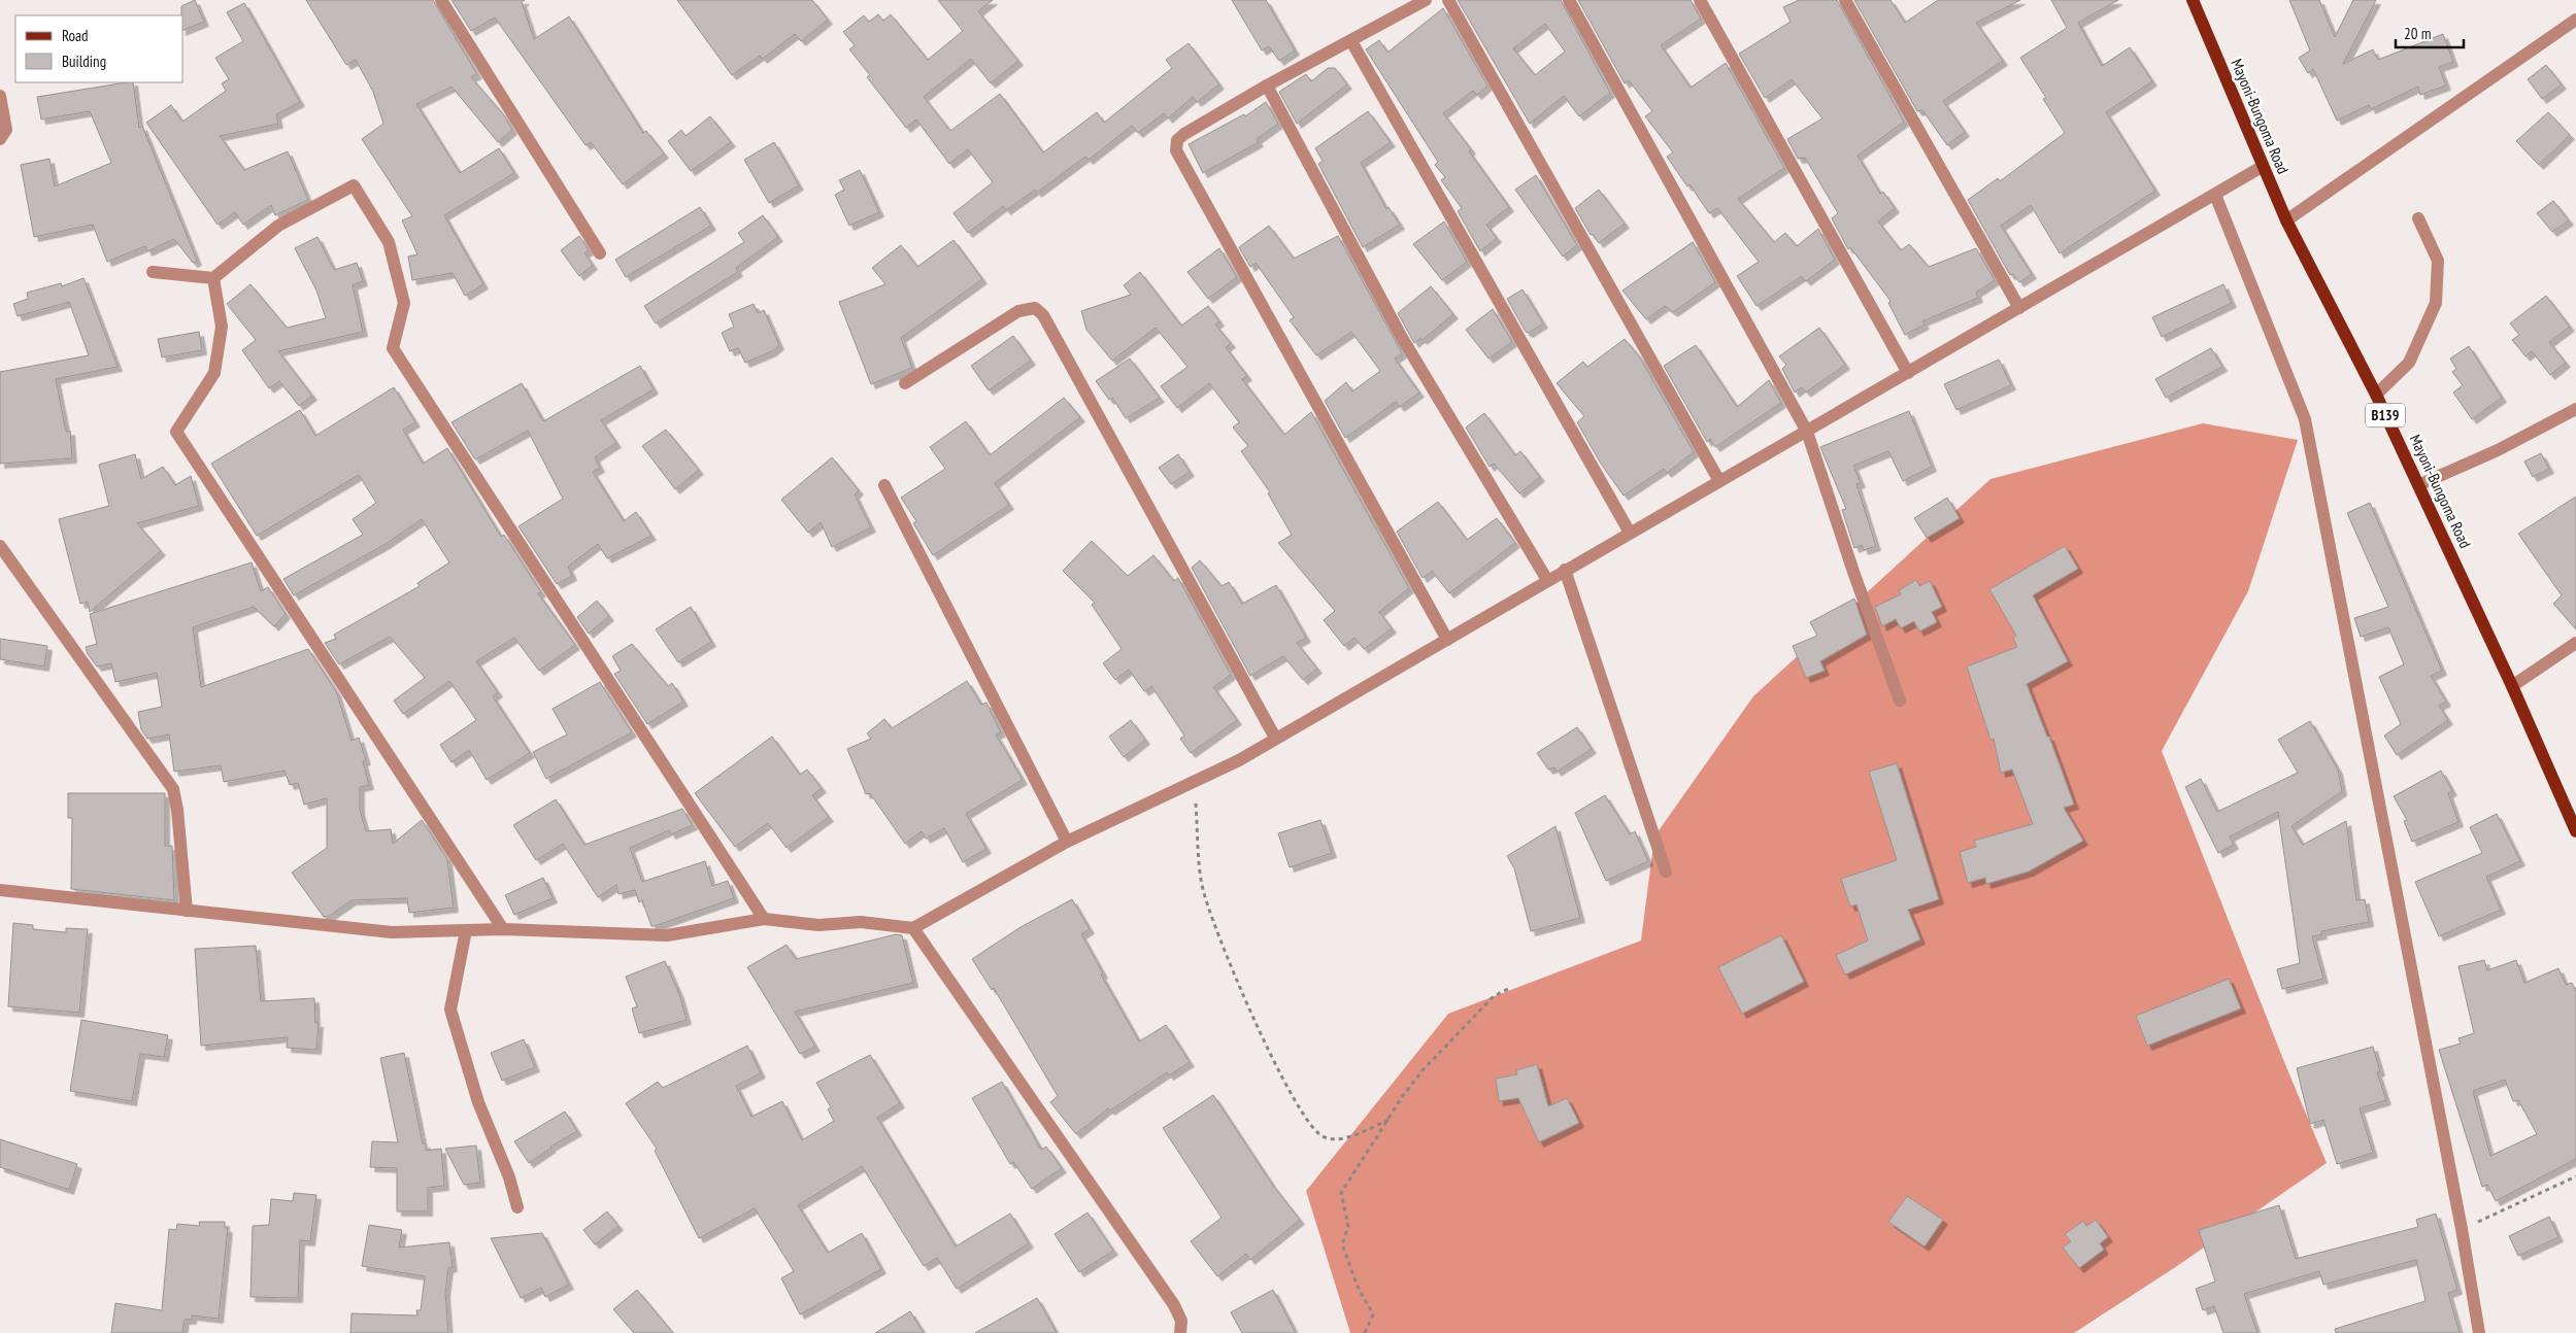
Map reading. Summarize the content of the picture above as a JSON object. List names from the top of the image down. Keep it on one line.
{"streets":{"main road":["Mayoni-Bungoma Road","B139"]},"legend":["Road","Building"],"scale_bar":"20 m"}
